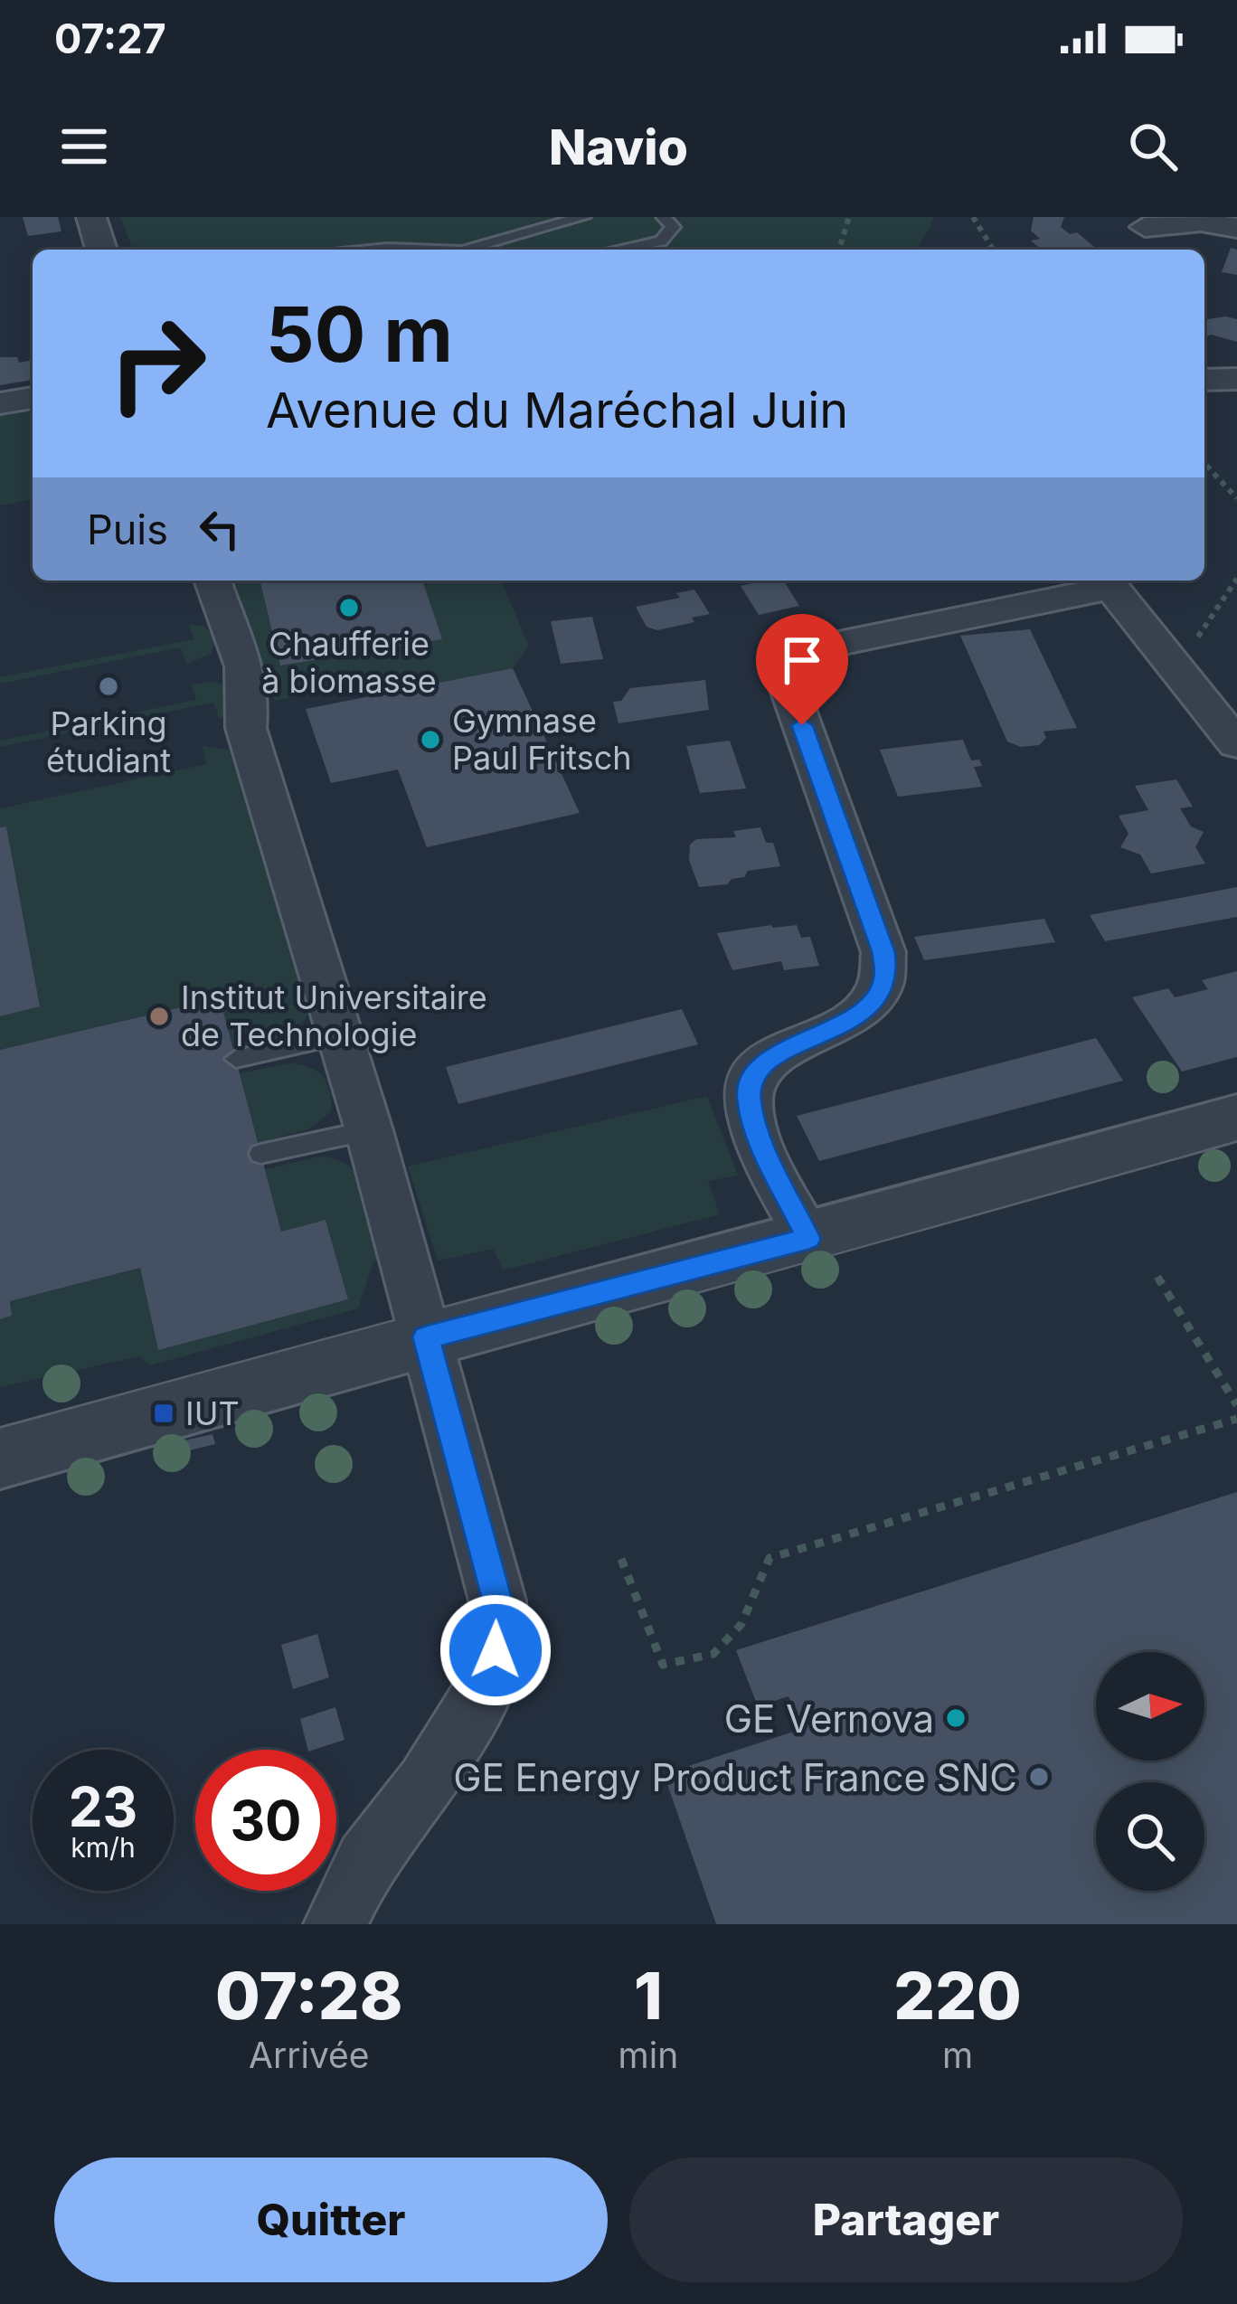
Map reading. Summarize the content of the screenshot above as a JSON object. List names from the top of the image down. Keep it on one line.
{"places":{"other":["Chaufferie à biomasse","Parking étudiant","Gymnase Paul Fritsch","Institut Universitaire de Technologie","GE Vernova","GE Energy Product France SNC"],"transit":["IUT"]},"north":"right","page":{"status":"07:27","header":"Navio","turn":["50 m","Avenue du Maréchal Juin"],"then":"Puis","speed":"23 km/h","limit":"30","eta":["07:28","Arrivée","1","min","220","m"],"buttons":["Quitter","Partager"]}}
